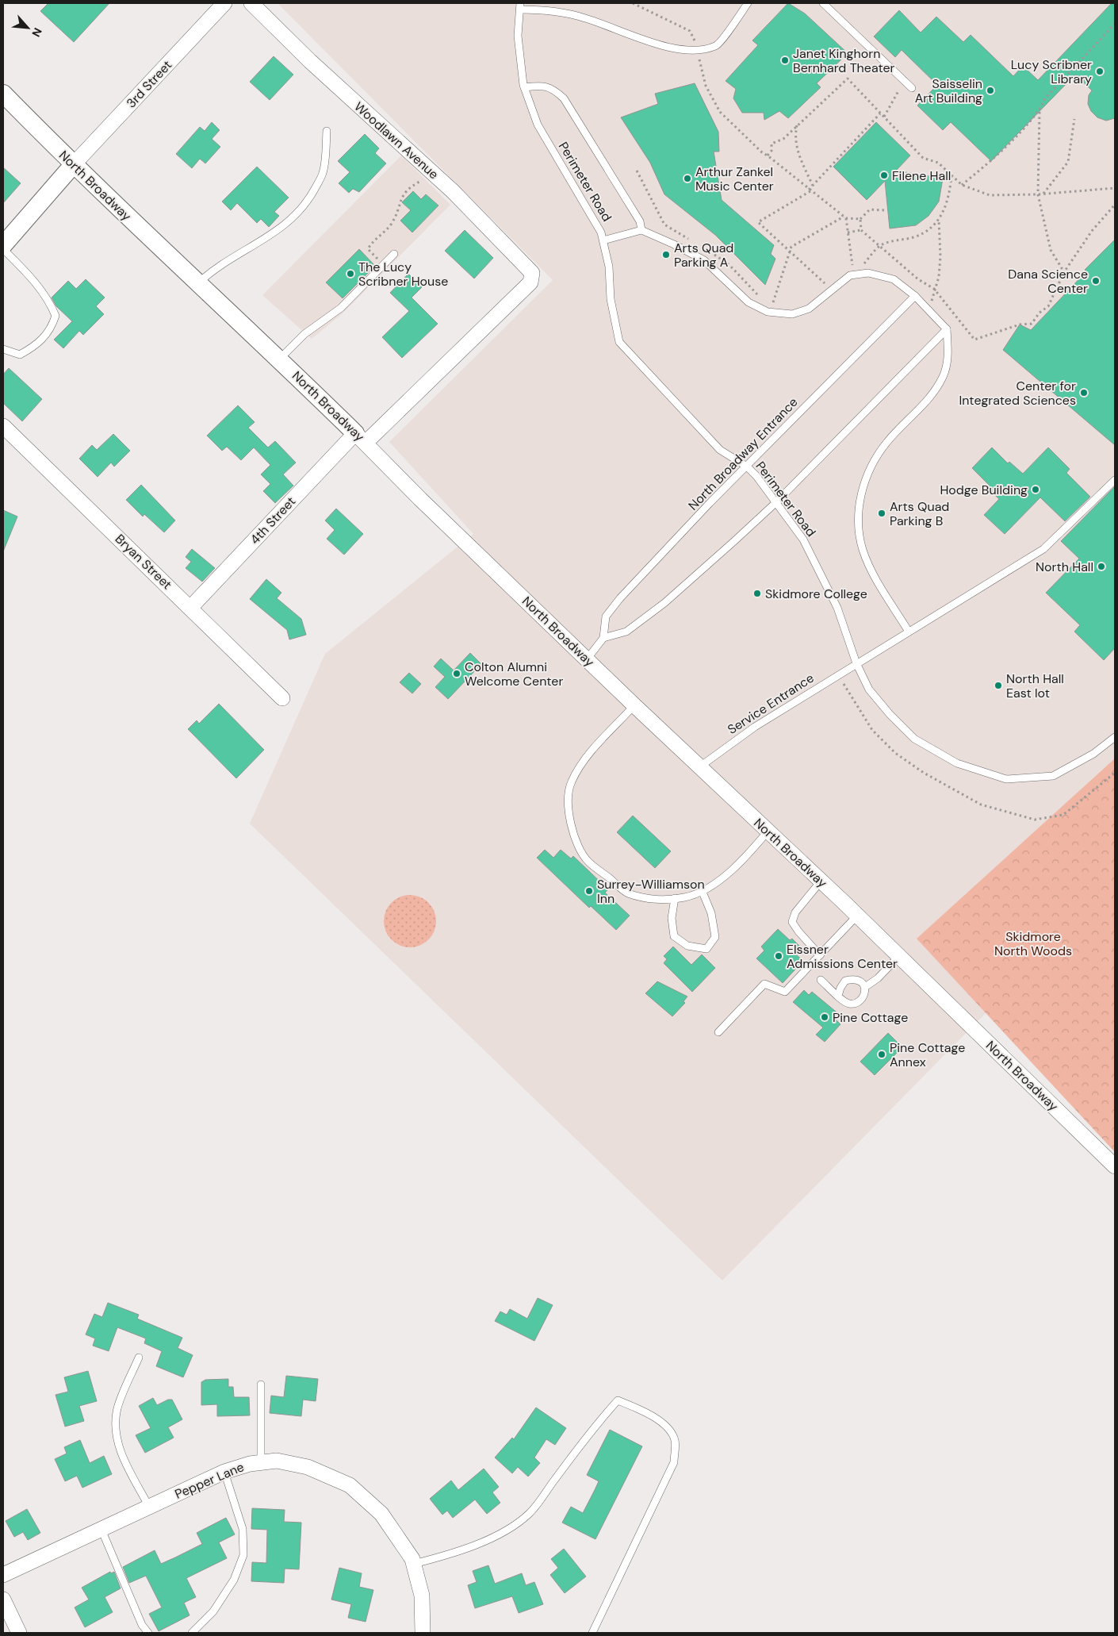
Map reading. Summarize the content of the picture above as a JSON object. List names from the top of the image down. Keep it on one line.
{"streets":{"street":["3rd Street","Woodlawn Avenue","North Broadway","4th Street","Bryan Street","Pepper Lane"],"lane":["Perimeter Road","North Broadway Entrance","Service Entrance"]},"crossings":[["3rd Street","North Broadway"],["Woodlawn Avenue","4th Street"],["Perimeter Road","North Broadway Entrance"],["Perimeter Road","Service Entrance"],["North Broadway","4th Street"],["North Broadway","Service Entrance"],["4th Street","Bryan Street"]],"parks":["Skidmore North Woods"],"places":["Janet Kinghorn Bernhard Theater","Lucy Scribner Library","Saisselin Art Building","Filene Hall","Arthur Zankel Music Center","Arts Quad Parking A","The Lucy Scribner House","Dana Science Center","Center for Integrated Sciences","Hodge Building","Arts Quad Parking B","North Hall","Skidmore College","Colton Alumni Welcome Center","North Hall East lot","Surrey-Williamson Inn","Elssner Admissions Center","Pine Cottage","Pine Cottage Annex"],"north":"bottom right"}
